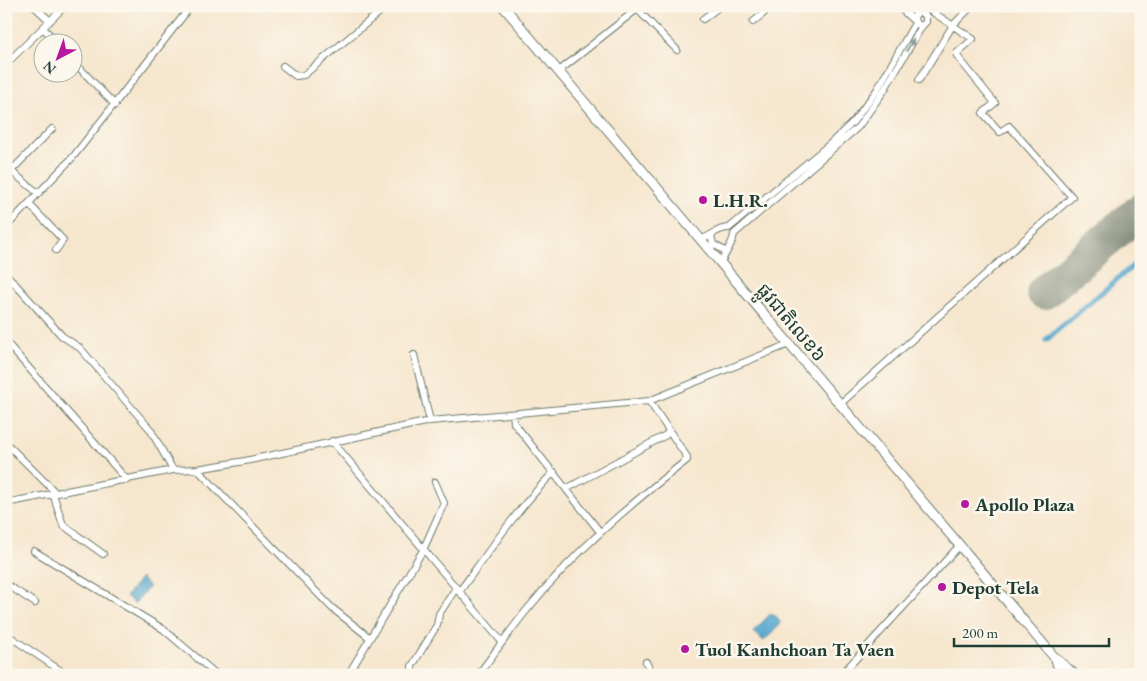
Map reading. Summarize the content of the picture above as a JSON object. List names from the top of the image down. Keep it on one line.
{"streets":{"highway":["ផ្លូវជាតិលេខ៦"]},"places":["L.H.R.","Apollo Plaza","Depot Tela","Tuol Kanhchoan Ta Vaen"],"scale_bar":"200 m","north":"bottom left"}
